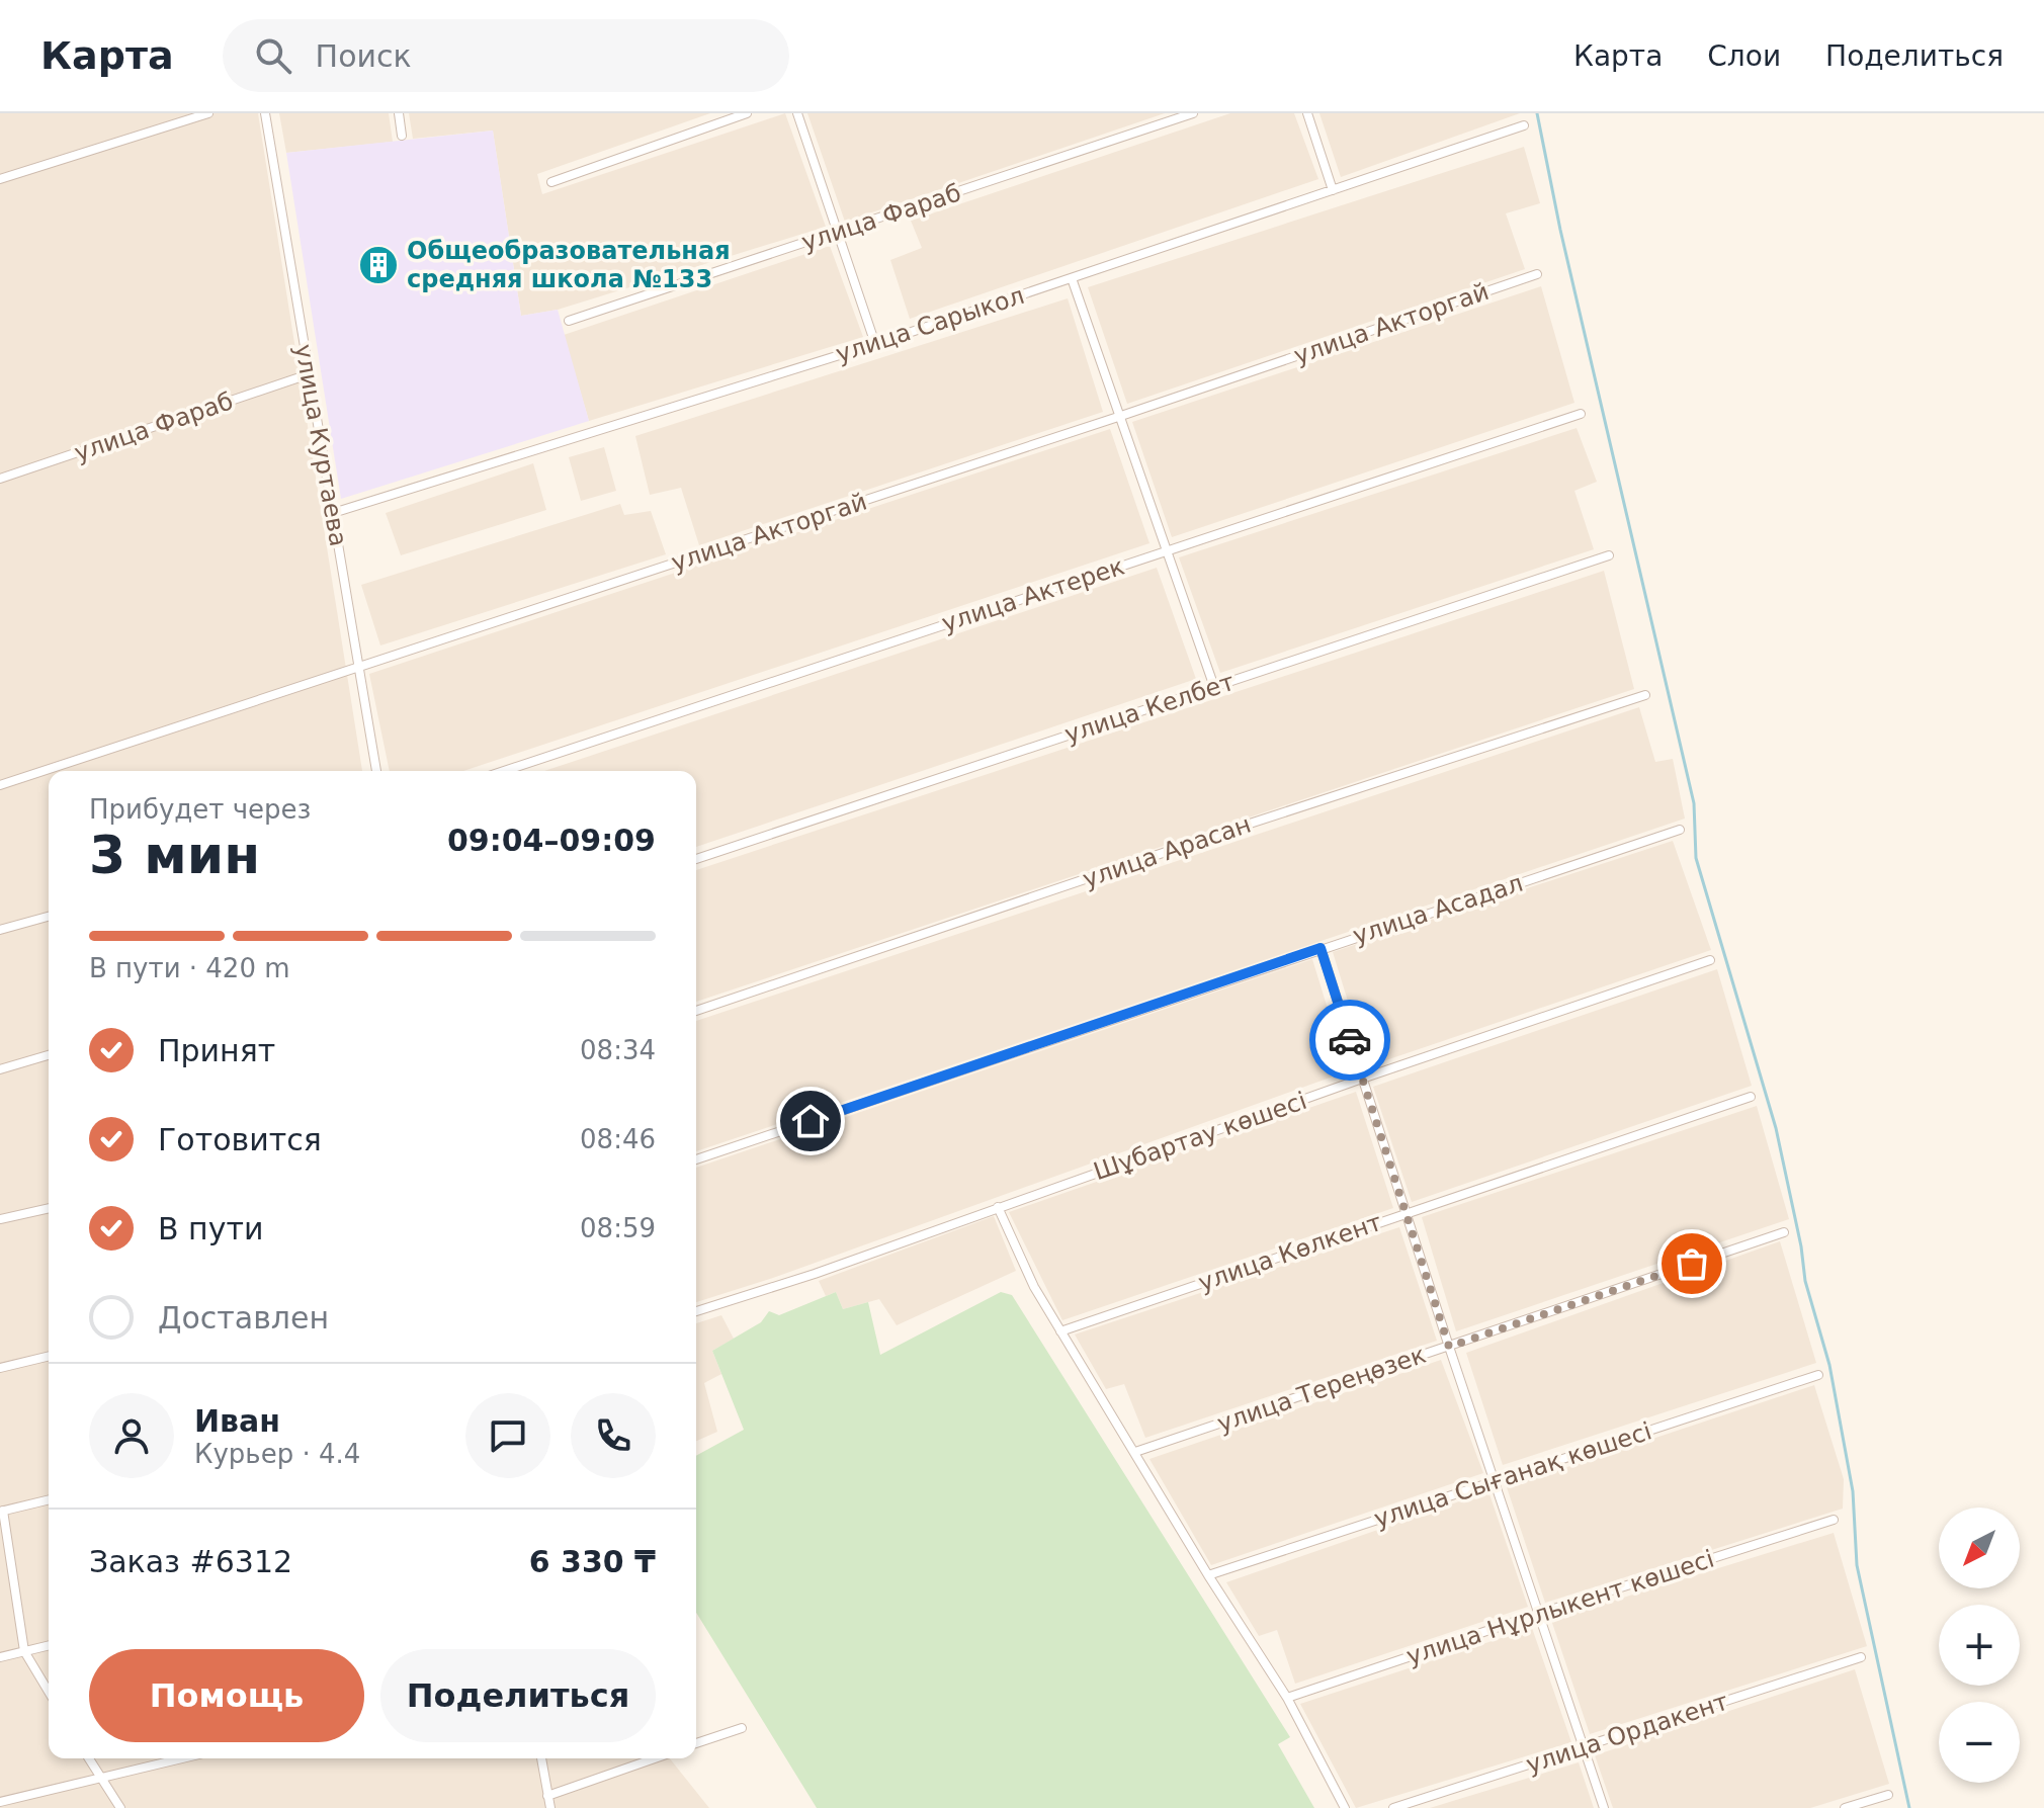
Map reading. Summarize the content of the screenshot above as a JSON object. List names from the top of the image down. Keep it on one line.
{"streets":{"street":["улица Фараб","улица Акторгай","улица Сарыкол","улица Куртаева","улица Актерек","улица Келбет","улица Арасан","улица Асадал","Шұбартау көшесі","улица Көлкент","улица Тереңөзек","улица Сығанақ көшесі","улица Нұрлыкент көшесі","улица Ордакент"]},"crossings":[["улица Фараб","улица Куртаева"],["улица Акторгай","улица Куртаева"],["улица Сарыкол","улица Куртаева"]],"places":{"building":["Общеобразовательная средняя школа №133"]},"north":"bottom left","page":{"header":"Карта","search":"Поиск","nav":["Карта","Слои","Поделиться"],"heading":["3 мин","Прибудет через","09:04–09:09"],"panel":["Иван","Курьер · 4.4","Заказ #6312","6 330 ₸"],"bar":"В пути · 420 m","list":[["Принят","08:34"],["Готовится","08:46"],["В пути","08:59"],"Доставлен"],"map_buttons":["+","−"],"buttons":["Помощь","Поделиться"]}}
